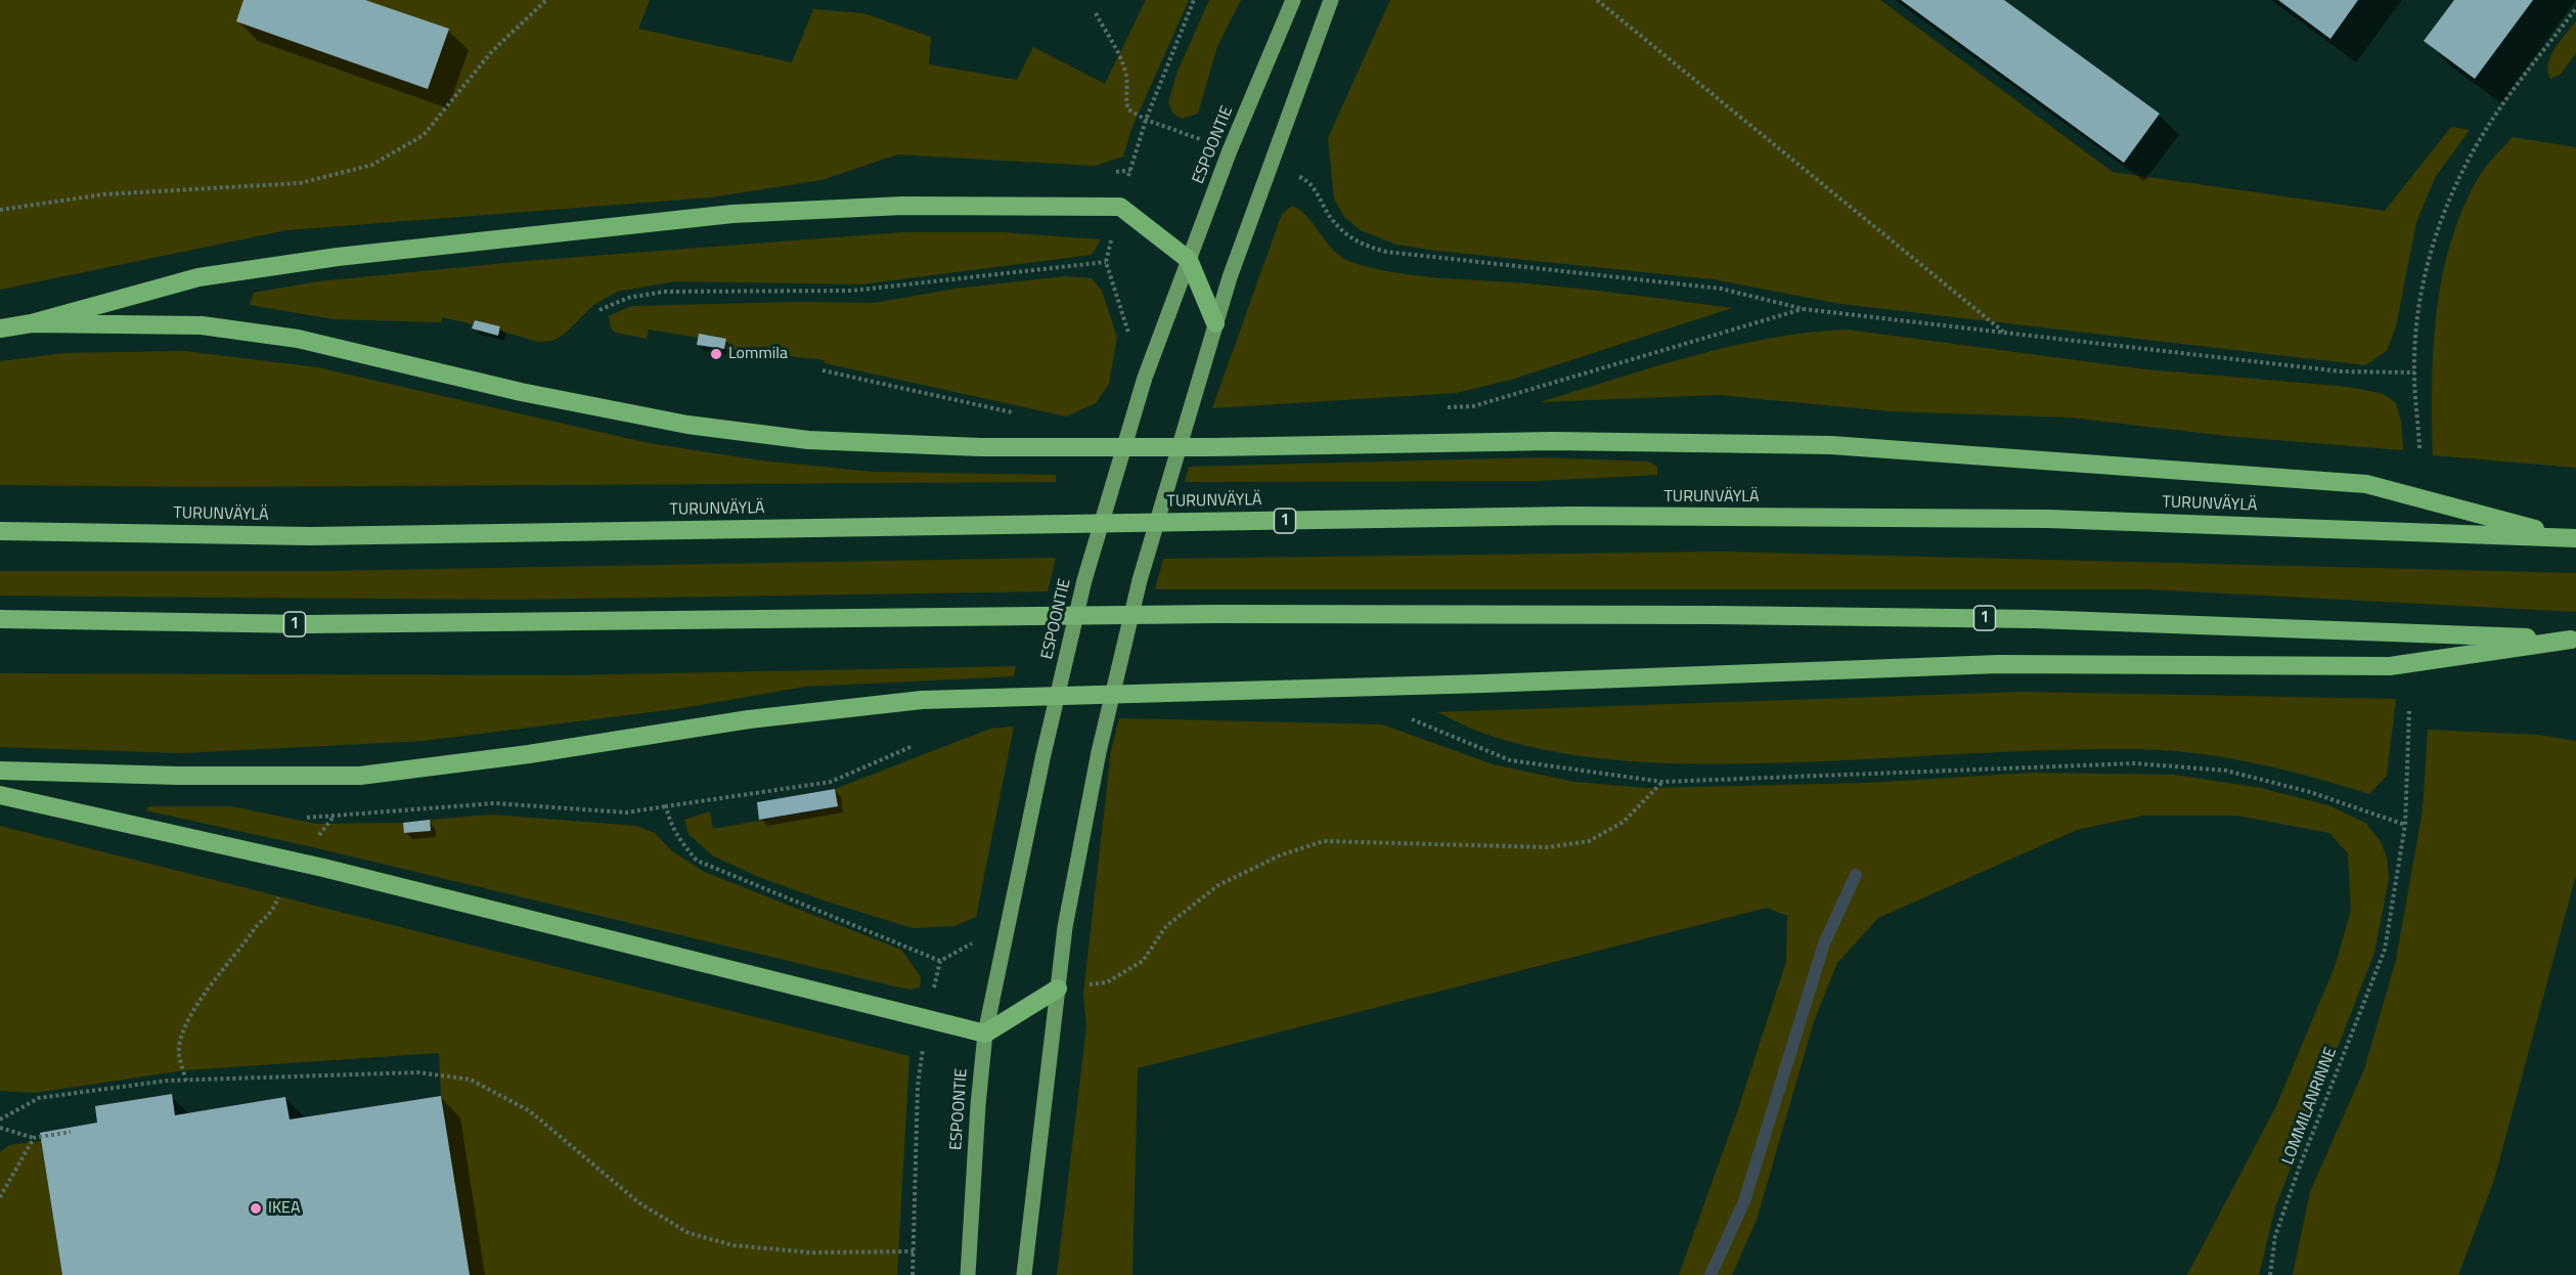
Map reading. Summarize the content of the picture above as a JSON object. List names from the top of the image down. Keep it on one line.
{"streets":{"highway":["TURUNVÄYLÄ","1"],"main road":["ESPOONTIE"],"path":["LOMMILANRINNE"]},"places":["Lommila","IKEA"]}
